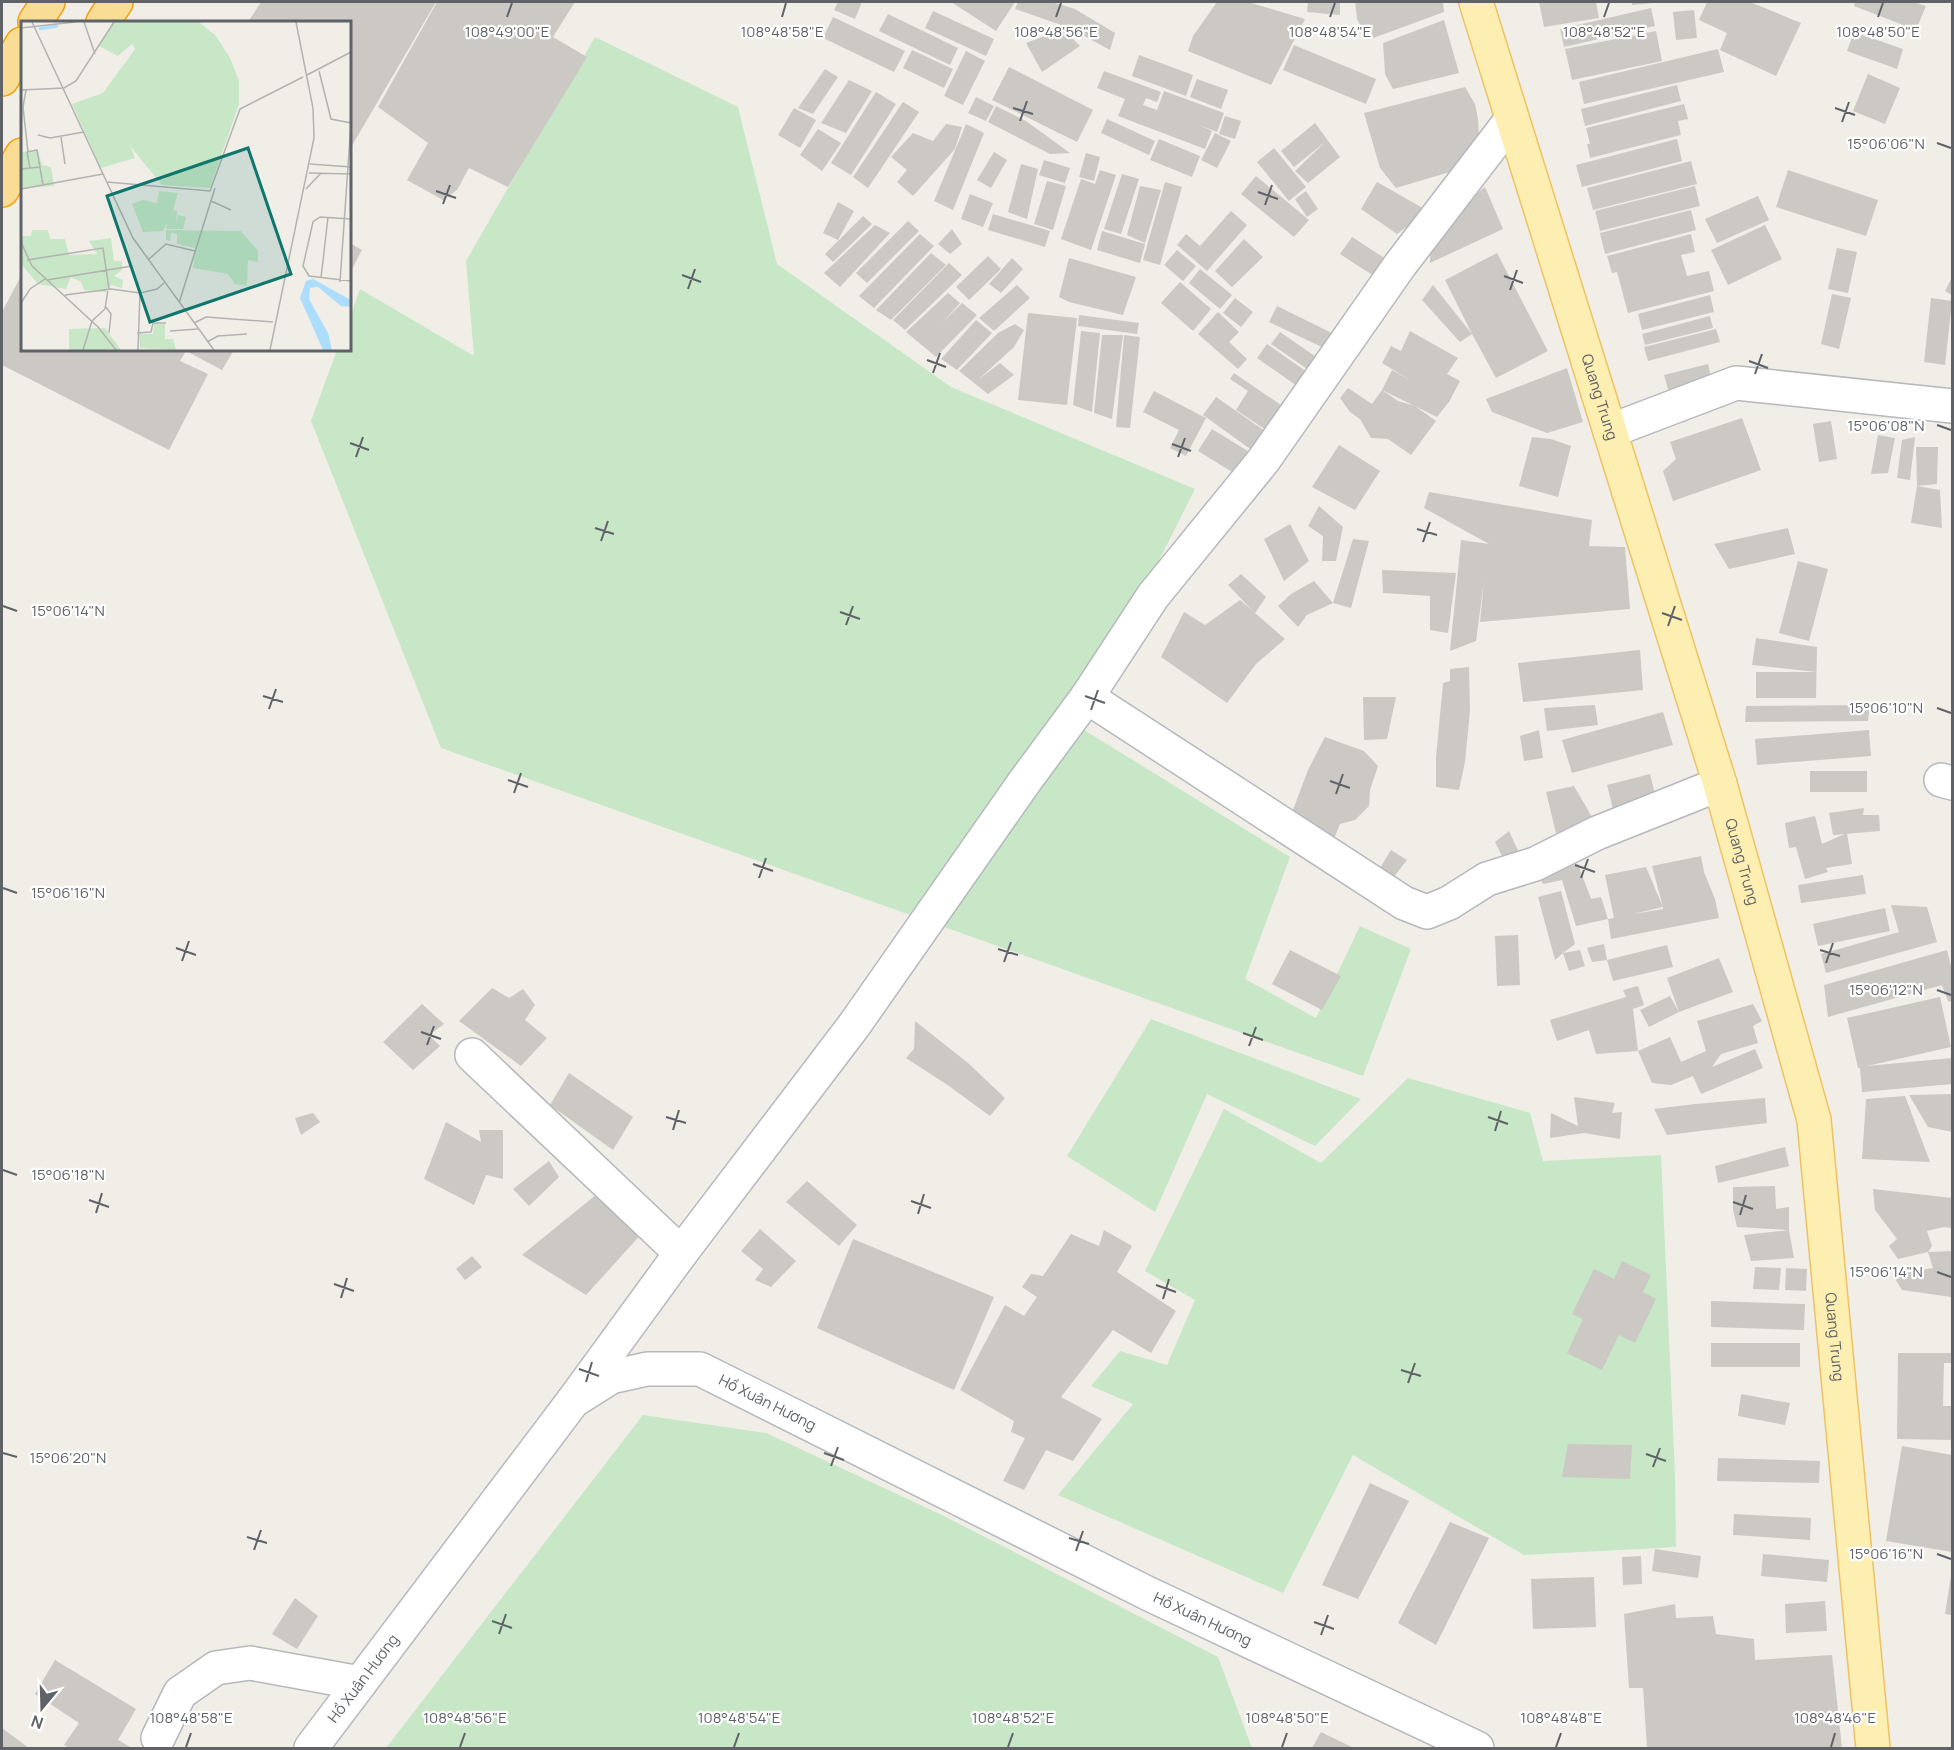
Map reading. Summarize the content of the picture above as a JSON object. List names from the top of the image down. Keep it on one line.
{"streets":{"main road":["Quang Trung"],"street":["Hồ Xuân Hương"]},"north":"bottom","coordinates":["108°48'58\"E","108°48'56\"E","108°48'54\"E","108°48'52\"E","108°48'50\"E","108°49'00\"E","15°06'06\"N","15°06'08\"N","15°06'14\"N","15°06'10\"N","15°06'16\"N","15°06'12\"N","15°06'18\"N","15°06'20\"N","108°48'48\"E","108°48'46\"E"]}
